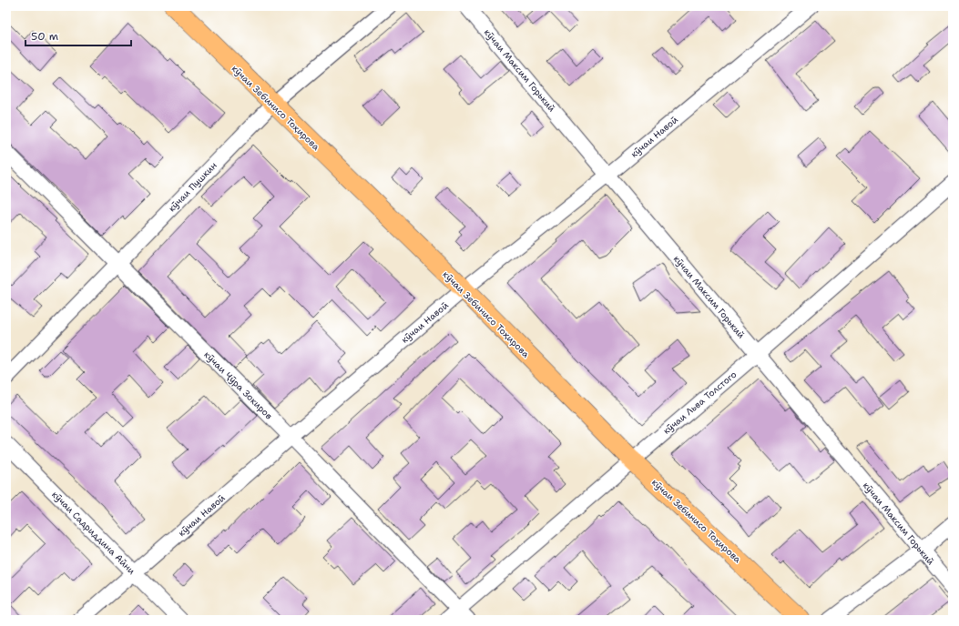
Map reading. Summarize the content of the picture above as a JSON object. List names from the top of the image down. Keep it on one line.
{"streets":{"main road":["кӯчаи Зебинисо Тоҳирова"],"street":["кӯчаи Максим Горький","кӯчаи Навоӣ","кӯчаи Пушкин","кӯчаи Ҷӯра Зокиров","кӯчаи Льва Толстого","кӯчаи Садриддина Айни"]},"crossings":[["кӯчаи Максим Горький","кӯчаи Навоӣ"],["кӯчаи Максим Горький","кӯчаи Льва Толстого"],["кӯчаи Зебинисо Тоҳирова","кӯчаи Навоӣ"],["кӯчаи Зебинисо Тоҳирова","кӯчаи Пушкин"],["кӯчаи Зебинисо Тоҳирова","кӯчаи Льва Толстого"],["кӯчаи Навоӣ","кӯчаи Ҷӯра Зокиров"],["кӯчаи Навоӣ","кӯчаи Садриддина Айни"],["кӯчаи Пушкин","кӯчаи Ҷӯра Зокиров"],["кӯчаи Ҷӯра Зокиров","кӯчаи Льва Толстого"]],"scale_bar":"50 m"}
